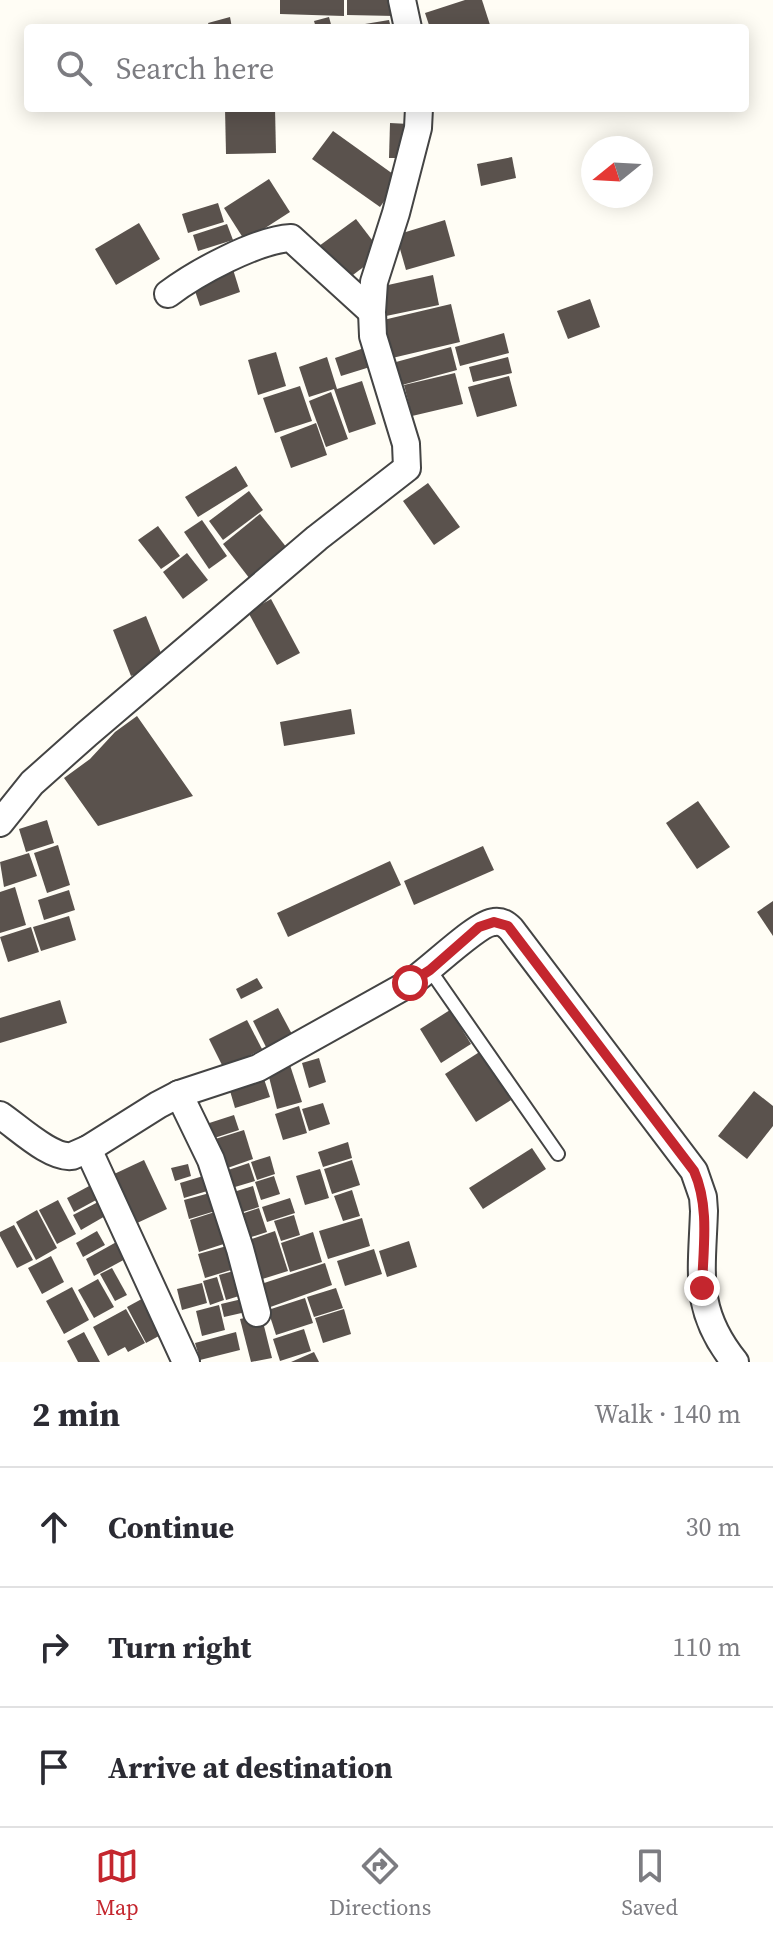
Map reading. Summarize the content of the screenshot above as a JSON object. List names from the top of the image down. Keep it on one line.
{"north":"left","page":{"search":"Search here","heading":["2 min","Walk · 140 m"],"list":[["Continue","30 m"],["Turn right","110 m"],"Arrive at destination"],"nav":["Map","Directions","Saved"]}}
